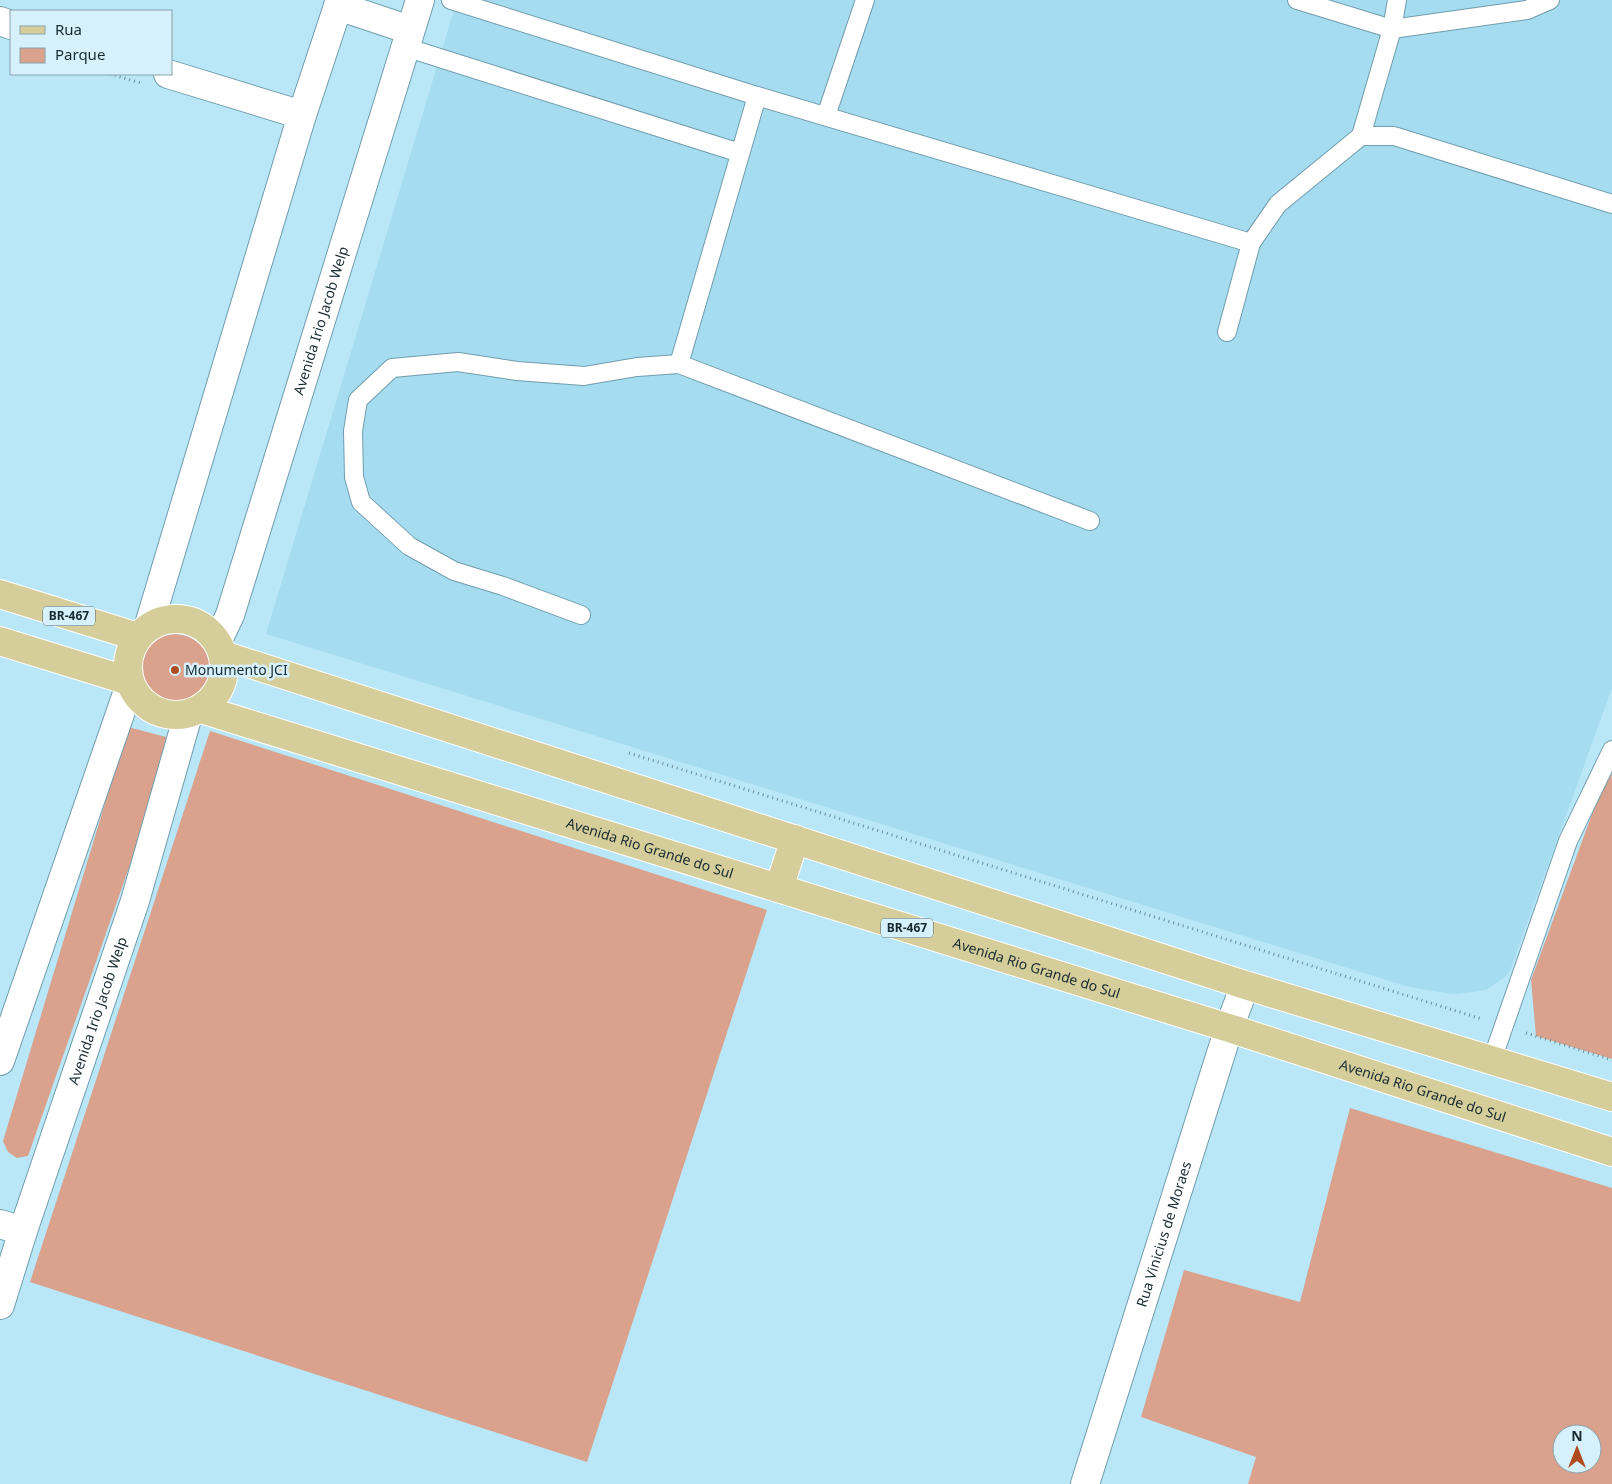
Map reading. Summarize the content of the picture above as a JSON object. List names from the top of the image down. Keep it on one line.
{"streets":{"main road":["Avenida Irio Jacob Welp","BR-467","Avenida Rio Grande do Sul","Rua Vinicius de Moraes"]},"crossings":[["Avenida Irio Jacob Welp","BR-467"],["Avenida Irio Jacob Welp","Avenida Rio Grande do Sul"],["BR-467","Avenida Rio Grande do Sul"],["Avenida Rio Grande do Sul","Rua Vinicius de Moraes"]],"places":["Monumento JCI"],"legend":["Rua","Parque"],"north":"top"}
